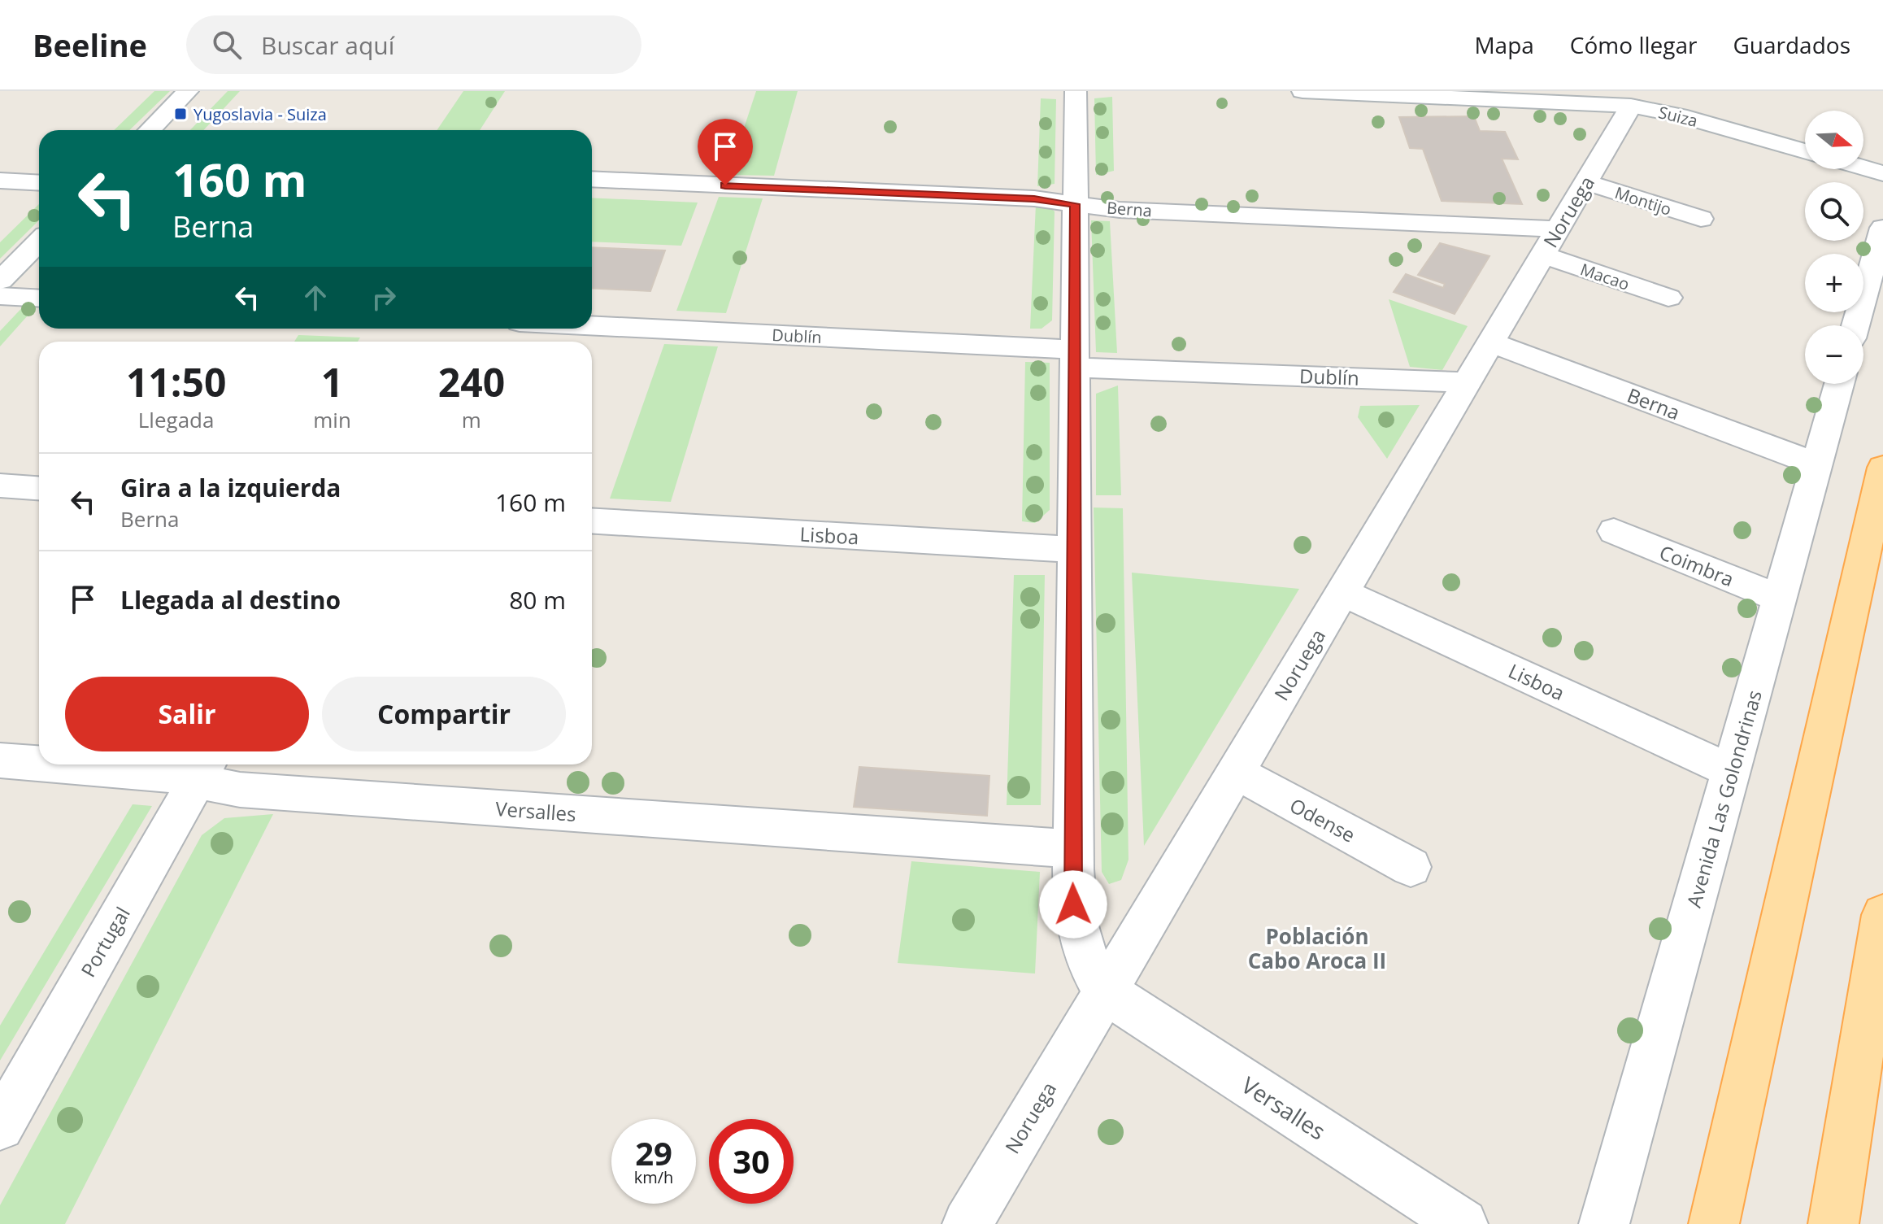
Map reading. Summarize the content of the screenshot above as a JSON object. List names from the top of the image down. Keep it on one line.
{"streets":{"street":["Suiza","Montijo","Berna","Noruega","Macao","Dublín","Lisboa","Coimbra","Avenida Las Golondrinas","Versalles","Odense","Portugal"]},"crossings":[["Suiza","Noruega"],["Montijo","Noruega"],["Berna","Noruega"],["Berna","Macao"],["Berna","Avenida Las Golondrinas"],["Noruega","Macao"],["Noruega","Dublín"],["Noruega","Lisboa"],["Noruega","Versalles"],["Noruega","Odense"],["Lisboa","Avenida Las Golondrinas"],["Coimbra","Avenida Las Golondrinas"],["Versalles","Portugal"]],"districts":["Población Cabo Aroca II"],"places":{"transit":["Yugoslavia - Suiza"]},"north":"right","page":{"header":"Beeline","search":"Buscar aquí","nav":["Mapa","Cómo llegar","Guardados"],"map_buttons":["+","−"],"turn":["160 m","Berna"],"eta":["11:50","Llegada","1","min","240","m"],"list":[{"name":"Gira a la izquierda","note":"Berna","value":"160 m"},{"name":"Llegada al destino","value":"80 m"}],"buttons":["Salir","Compartir"],"speed":"29 km/h","limit":"30"}}
